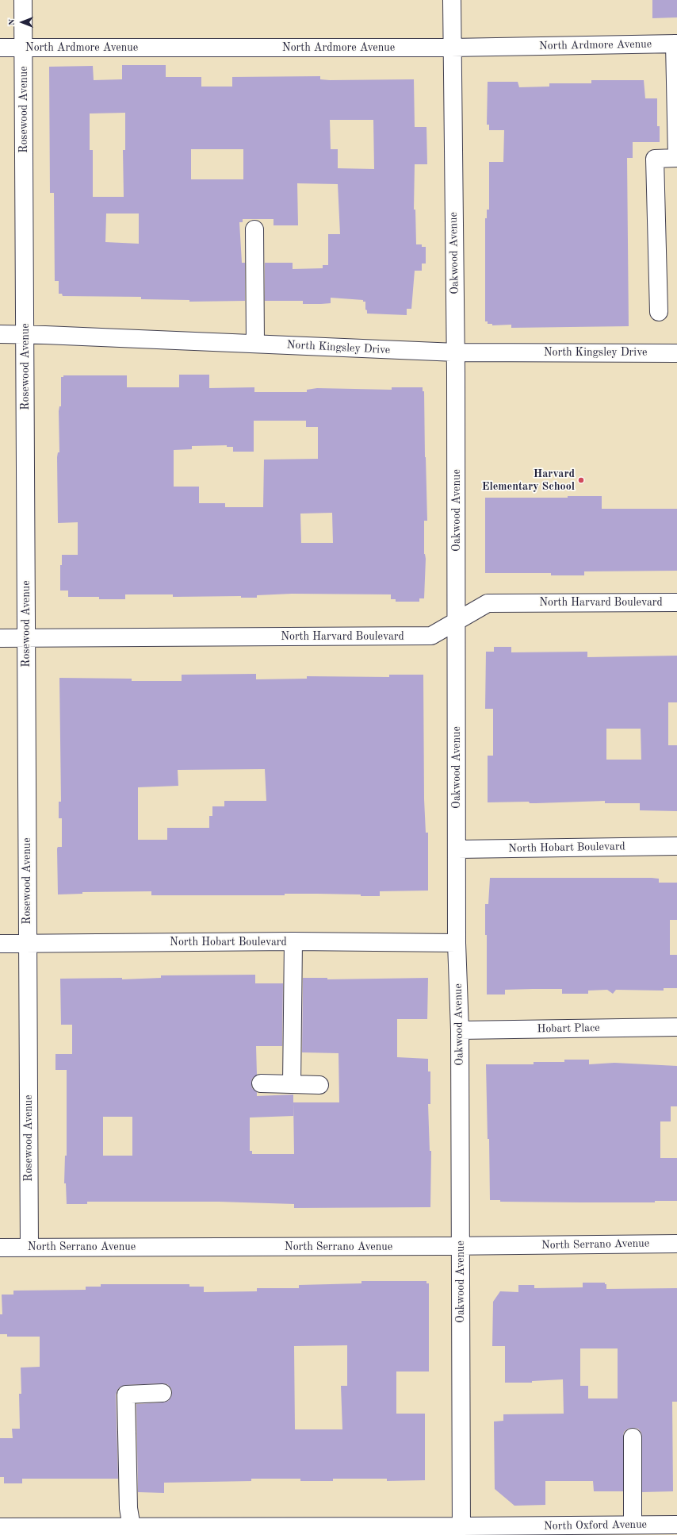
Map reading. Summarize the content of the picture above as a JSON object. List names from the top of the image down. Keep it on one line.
{"streets":{"street":["North Ardmore Avenue","Rosewood Avenue","Oakwood Avenue","North Kingsley Drive","North Harvard Boulevard","North Hobart Boulevard","Hobart Place","North Serrano Avenue","North Oxford Avenue"]},"crossings":[["North Ardmore Avenue","Rosewood Avenue"],["North Ardmore Avenue","Oakwood Avenue"],["Rosewood Avenue","North Kingsley Drive"],["Rosewood Avenue","North Harvard Boulevard"],["Rosewood Avenue","North Hobart Boulevard"],["Rosewood Avenue","North Serrano Avenue"],["Oakwood Avenue","North Kingsley Drive"],["Oakwood Avenue","North Harvard Boulevard"],["Oakwood Avenue","North Hobart Boulevard"],["Oakwood Avenue","Hobart Place"],["Oakwood Avenue","North Serrano Avenue"],["Oakwood Avenue","North Oxford Avenue"]],"places":["Harvard Elementary School"],"north":"left"}
